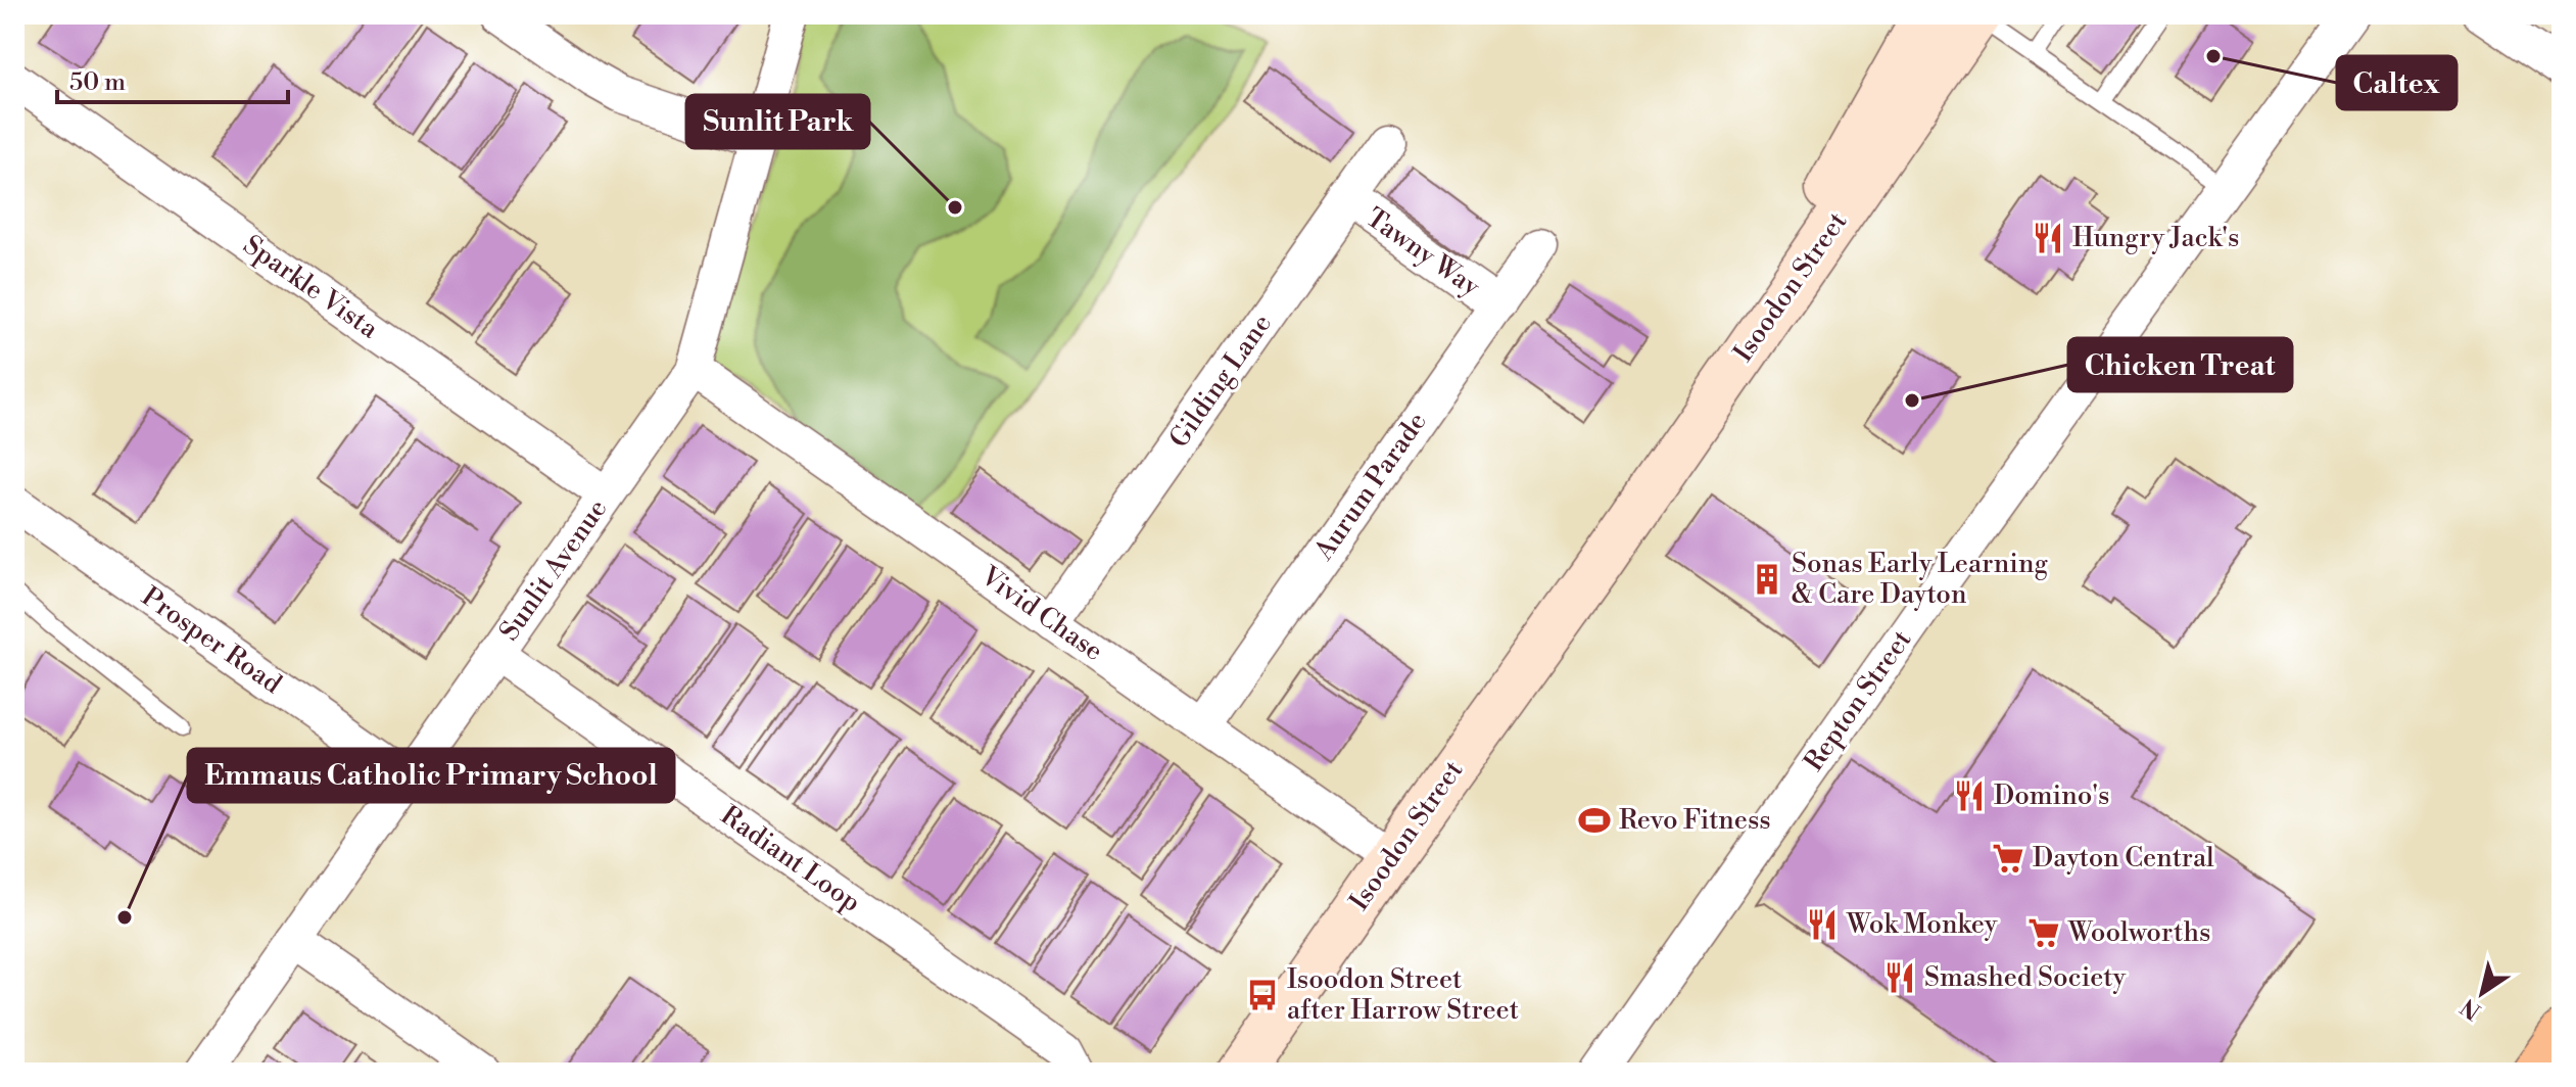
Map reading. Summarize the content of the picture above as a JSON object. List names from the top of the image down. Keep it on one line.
{"streets":{"street":["Tawny Way","Sparkle Vista","Isoodon Street","Gilding Lane","Aurum Parade","Sunlit Avenue","Vivid Chase","Prosper Road","Repton Street","Radiant Loop"]},"crossings":[["Tawny Way","Gilding Lane"],["Tawny Way","Aurum Parade"],["Sparkle Vista","Sunlit Avenue"],["Isoodon Street","Vivid Chase"],["Gilding Lane","Vivid Chase"],["Aurum Parade","Vivid Chase"],["Sunlit Avenue","Vivid Chase"],["Sunlit Avenue","Prosper Road"],["Sunlit Avenue","Radiant Loop"]],"places":{"other":["Caltex","Sunlit Park","Chicken Treat","Emmaus Catholic Primary School"],"restaurant":["Hungry Jack's","Domino's","Wok Monkey","Smashed Society"],"building":["Sonas Early Learning & Care Dayton"],"sports":["Revo Fitness"],"supermarket":["Dayton Central","Woolworths"],"bus stop":["Isoodon Street after Harrow Street"]},"scale_bar":"50 m","north":"bottom left"}
